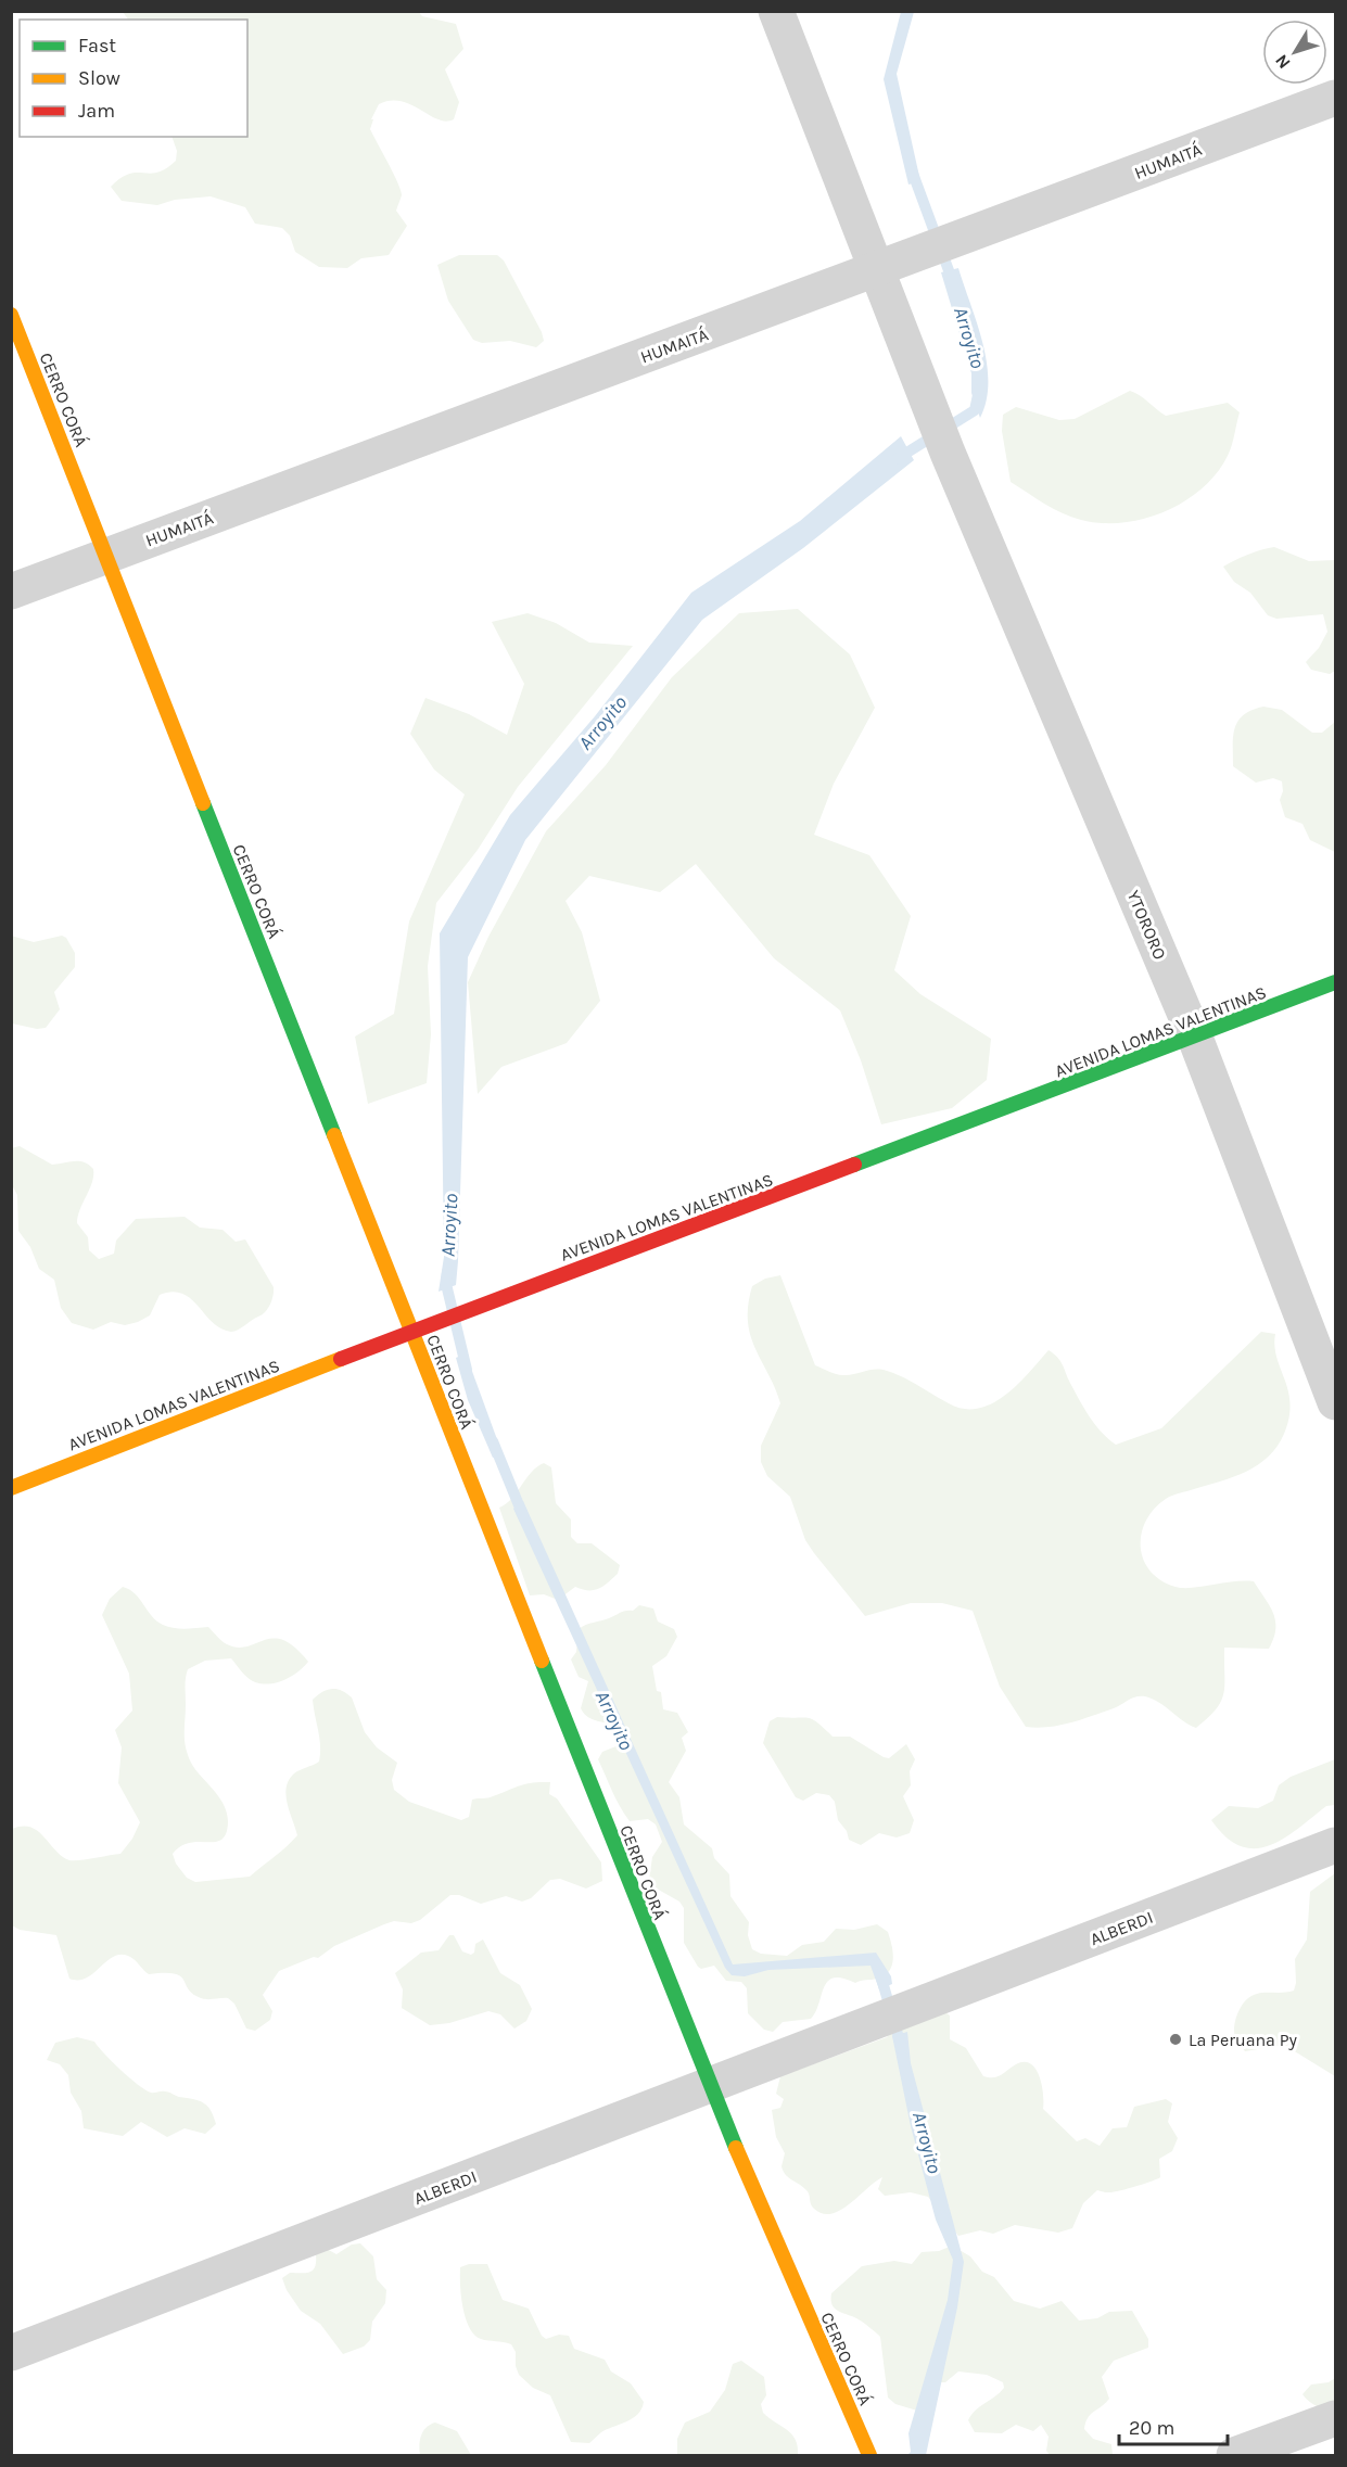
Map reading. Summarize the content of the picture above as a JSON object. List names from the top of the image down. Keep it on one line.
{"streets":{"street":["HUMAITÁ","CERRO CORÁ","YTORORO","AVENIDA LOMAS VALENTINAS","ALBERDI"]},"crossings":[["HUMAITÁ","CERRO CORÁ"],["HUMAITÁ","YTORORO"],["CERRO CORÁ","AVENIDA LOMAS VALENTINAS"],["CERRO CORÁ","ALBERDI"],["YTORORO","AVENIDA LOMAS VALENTINAS"]],"water":["Arroyito"],"places":["La Peruana Py"],"legend":["Fast","Slow","Jam"],"scale_bar":"20 m","north":"bottom left"}
